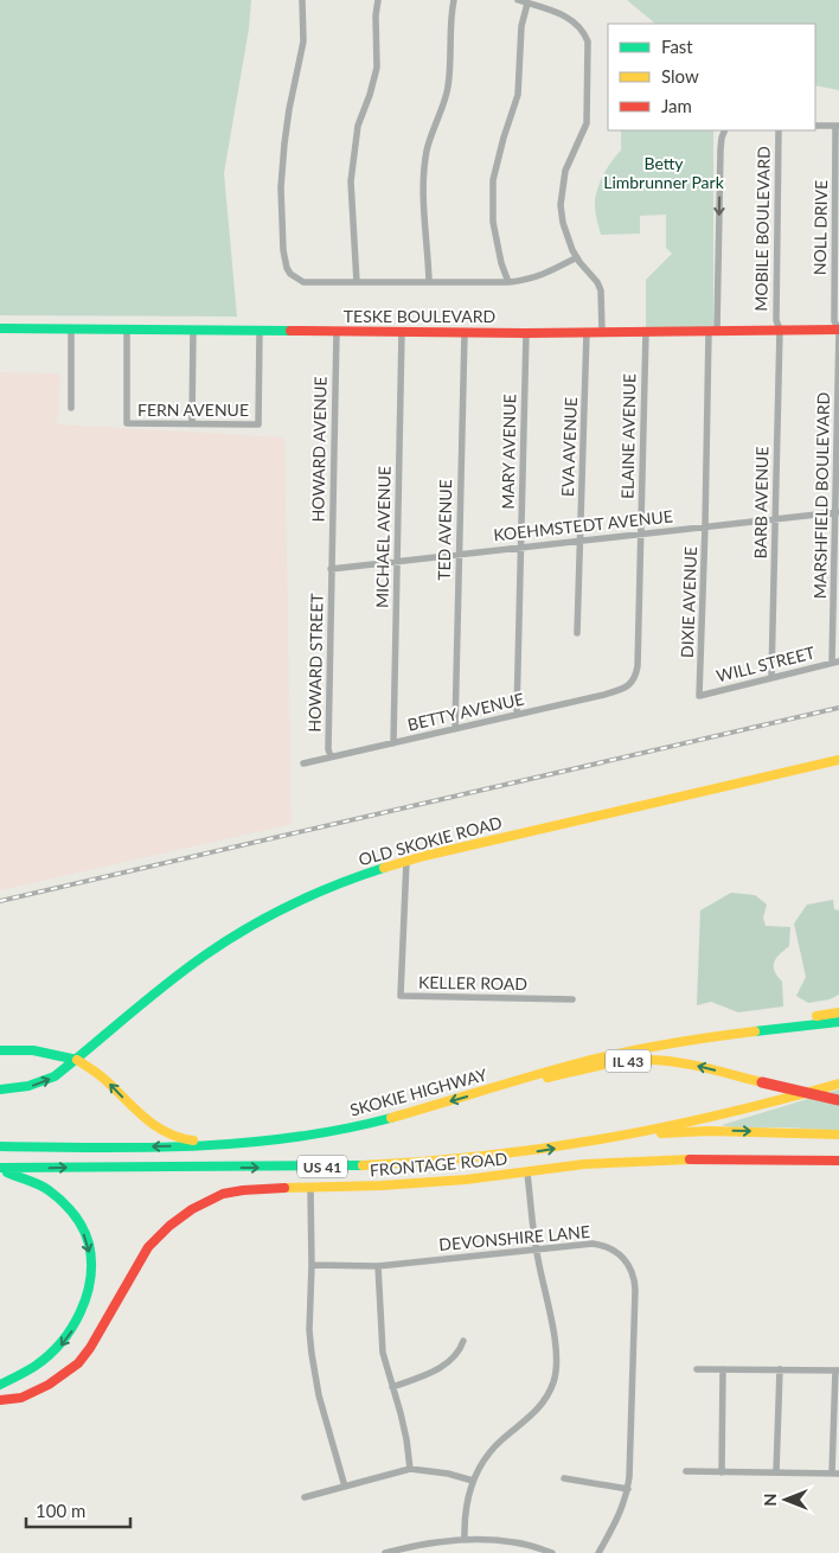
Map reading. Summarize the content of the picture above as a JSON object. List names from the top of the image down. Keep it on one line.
{"streets":{"main road":["TESKE BOULEVARD","OLD SKOKIE ROAD","IL 43","SKOKIE HIGHWAY","FRONTAGE ROAD","US 41"],"street":["NOLL DRIVE","MOBILE BOULEVARD","FERN AVENUE","ELAINE AVENUE","EVA AVENUE","HOWARD AVENUE","MARY AVENUE","MARSHFIELD BOULEVARD","BARB AVENUE","KOEHMSTEDT AVENUE","TED AVENUE","MICHAEL AVENUE","DIXIE AVENUE","HOWARD STREET","WILL STREET","BETTY AVENUE","KELLER ROAD","DEVONSHIRE LANE"]},"crossings":[["NOLL DRIVE","TESKE BOULEVARD"],["NOLL DRIVE","MARSHFIELD BOULEVARD"],["MOBILE BOULEVARD","TESKE BOULEVARD"],["MOBILE BOULEVARD","BARB AVENUE"],["TESKE BOULEVARD","FERN AVENUE"],["TESKE BOULEVARD","ELAINE AVENUE"],["TESKE BOULEVARD","EVA AVENUE"],["TESKE BOULEVARD","HOWARD AVENUE"],["TESKE BOULEVARD","MARY AVENUE"],["TESKE BOULEVARD","MARSHFIELD BOULEVARD"],["TESKE BOULEVARD","BARB AVENUE"],["TESKE BOULEVARD","TED AVENUE"],["TESKE BOULEVARD","MICHAEL AVENUE"],["TESKE BOULEVARD","DIXIE AVENUE"],["ELAINE AVENUE","KOEHMSTEDT AVENUE"],["ELAINE AVENUE","BETTY AVENUE"],["EVA AVENUE","KOEHMSTEDT AVENUE"],["HOWARD AVENUE","KOEHMSTEDT AVENUE"],["HOWARD AVENUE","HOWARD STREET"],["MARY AVENUE","KOEHMSTEDT AVENUE"],["MARY AVENUE","BETTY AVENUE"],["MARSHFIELD BOULEVARD","KOEHMSTEDT AVENUE"],["MARSHFIELD BOULEVARD","WILL STREET"],["BARB AVENUE","KOEHMSTEDT AVENUE"],["BARB AVENUE","WILL STREET"],["KOEHMSTEDT AVENUE","TED AVENUE"],["KOEHMSTEDT AVENUE","MICHAEL AVENUE"],["KOEHMSTEDT AVENUE","DIXIE AVENUE"],["KOEHMSTEDT AVENUE","HOWARD STREET"],["TED AVENUE","BETTY AVENUE"],["MICHAEL AVENUE","BETTY AVENUE"],["DIXIE AVENUE","WILL STREET"],["HOWARD STREET","BETTY AVENUE"],["OLD SKOKIE ROAD","KELLER ROAD"],["IL 43","SKOKIE HIGHWAY"]],"one_way":["DIXIE AVENUE"],"parks":["Betty Limbrunner Park"],"legend":["Fast","Slow","Jam"],"scale_bar":"100 m","north":"left"}
